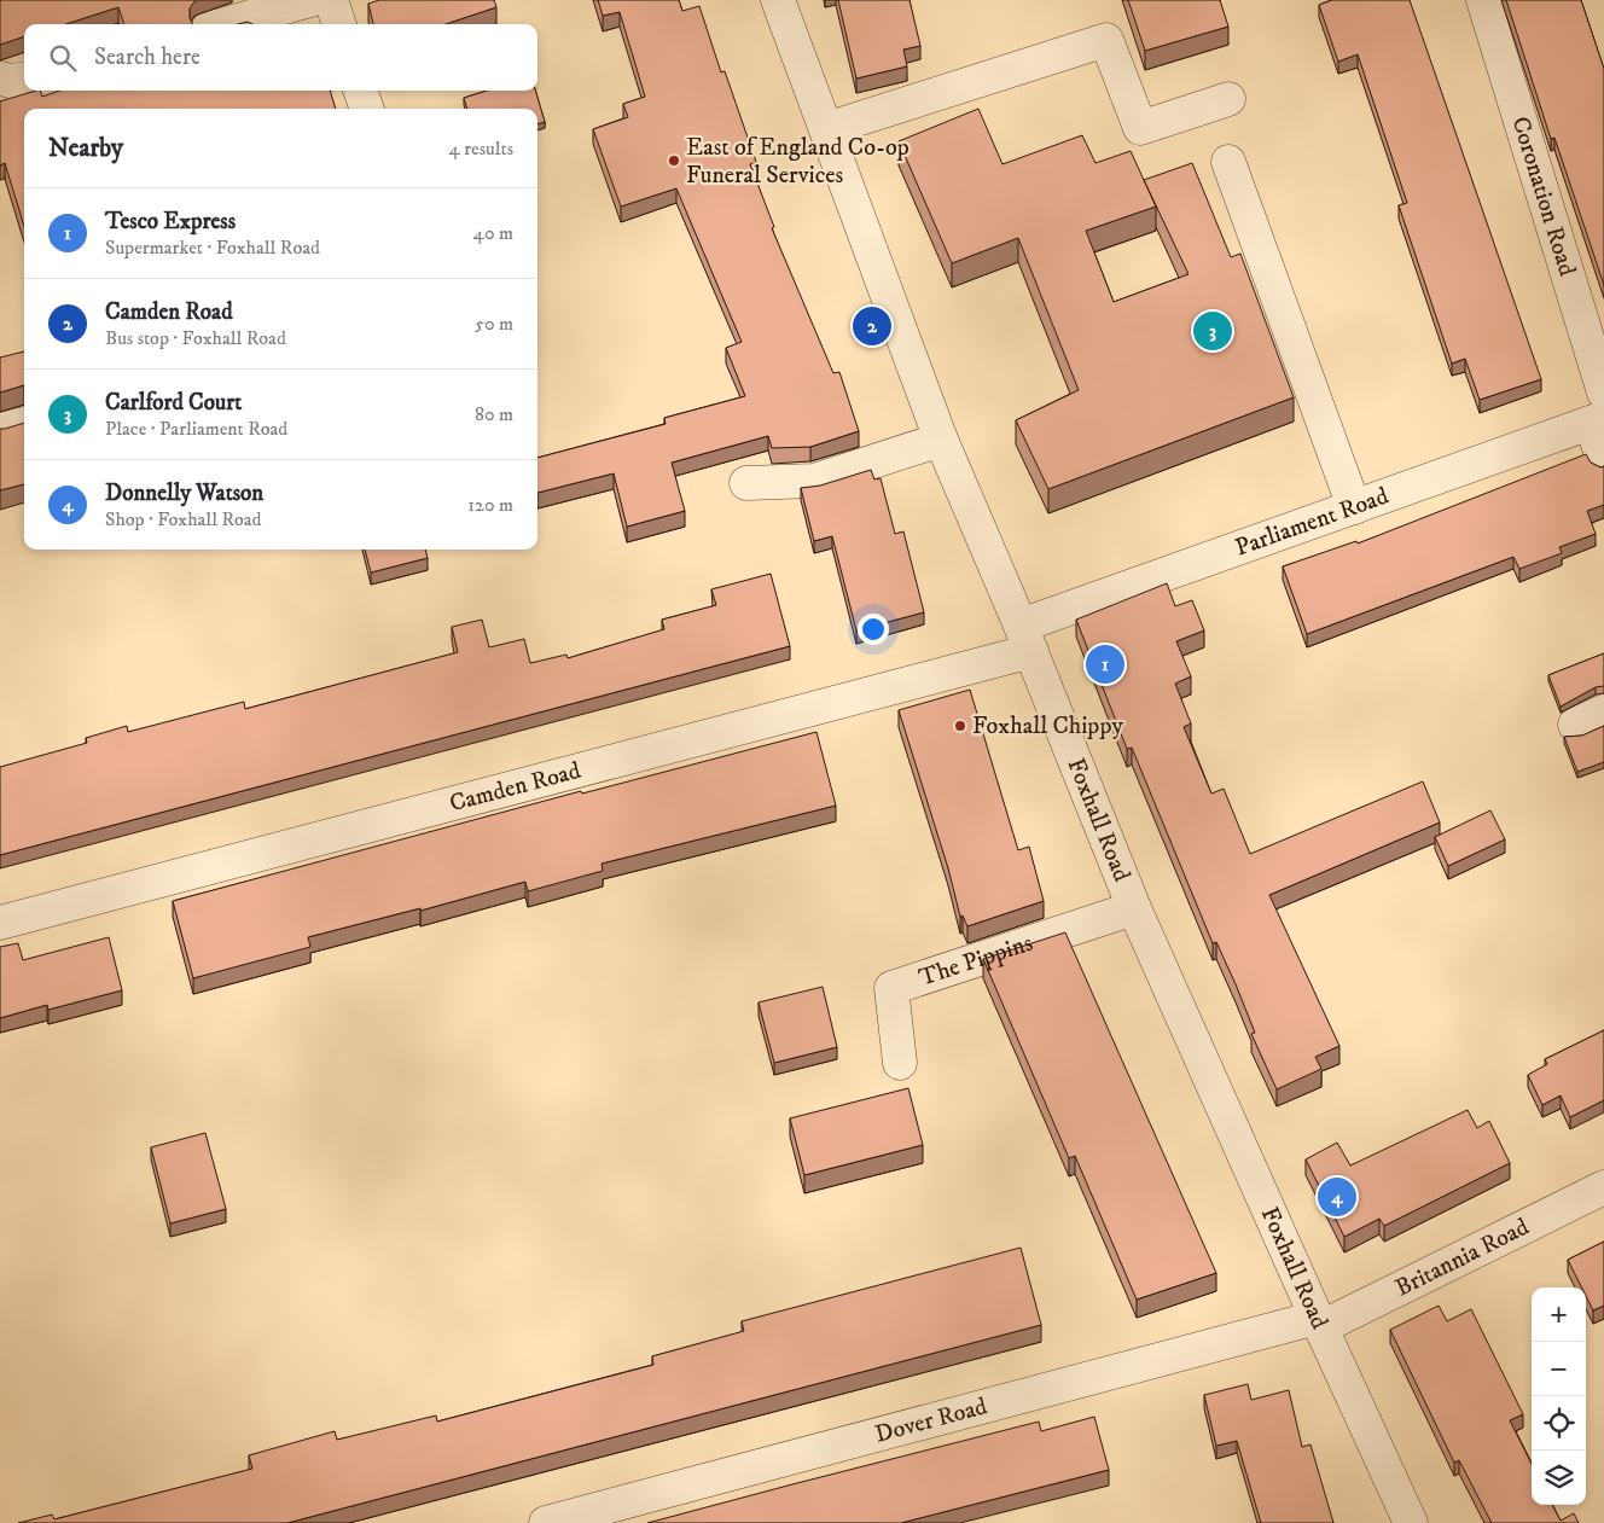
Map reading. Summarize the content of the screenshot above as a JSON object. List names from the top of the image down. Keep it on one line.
{"streets":{"street":["Coronation Road","Parliament Road","Camden Road","Foxhall Road","The Pippins","Britannia Road","Dover Road"]},"crossings":[["Parliament Road","Camden Road"],["Parliament Road","Foxhall Road"],["Camden Road","Foxhall Road"],["Foxhall Road","The Pippins"],["Foxhall Road","Britannia Road"],["Foxhall Road","Dover Road"],["Britannia Road","Dover Road"]],"places":["East of England Co-op Funeral Services","Foxhall Chippy"],"page":{"search":"Search here","heading":["Nearby","4 results"],"list":[{"mark":"1","name":"Tesco Express","note":"Supermarket · Foxhall Road","value":"40 m"},{"mark":"2","name":"Camden Road","note":"Bus stop · Foxhall Road","value":"50 m"},{"mark":"3","name":"Carlford Court","note":"Place · Parliament Road","value":"80 m"},{"mark":"4","name":"Donnelly Watson","note":"Shop · Foxhall Road","value":"120 m"}],"pins":["2","3","1","4"],"map_buttons":["+","−"]}}
